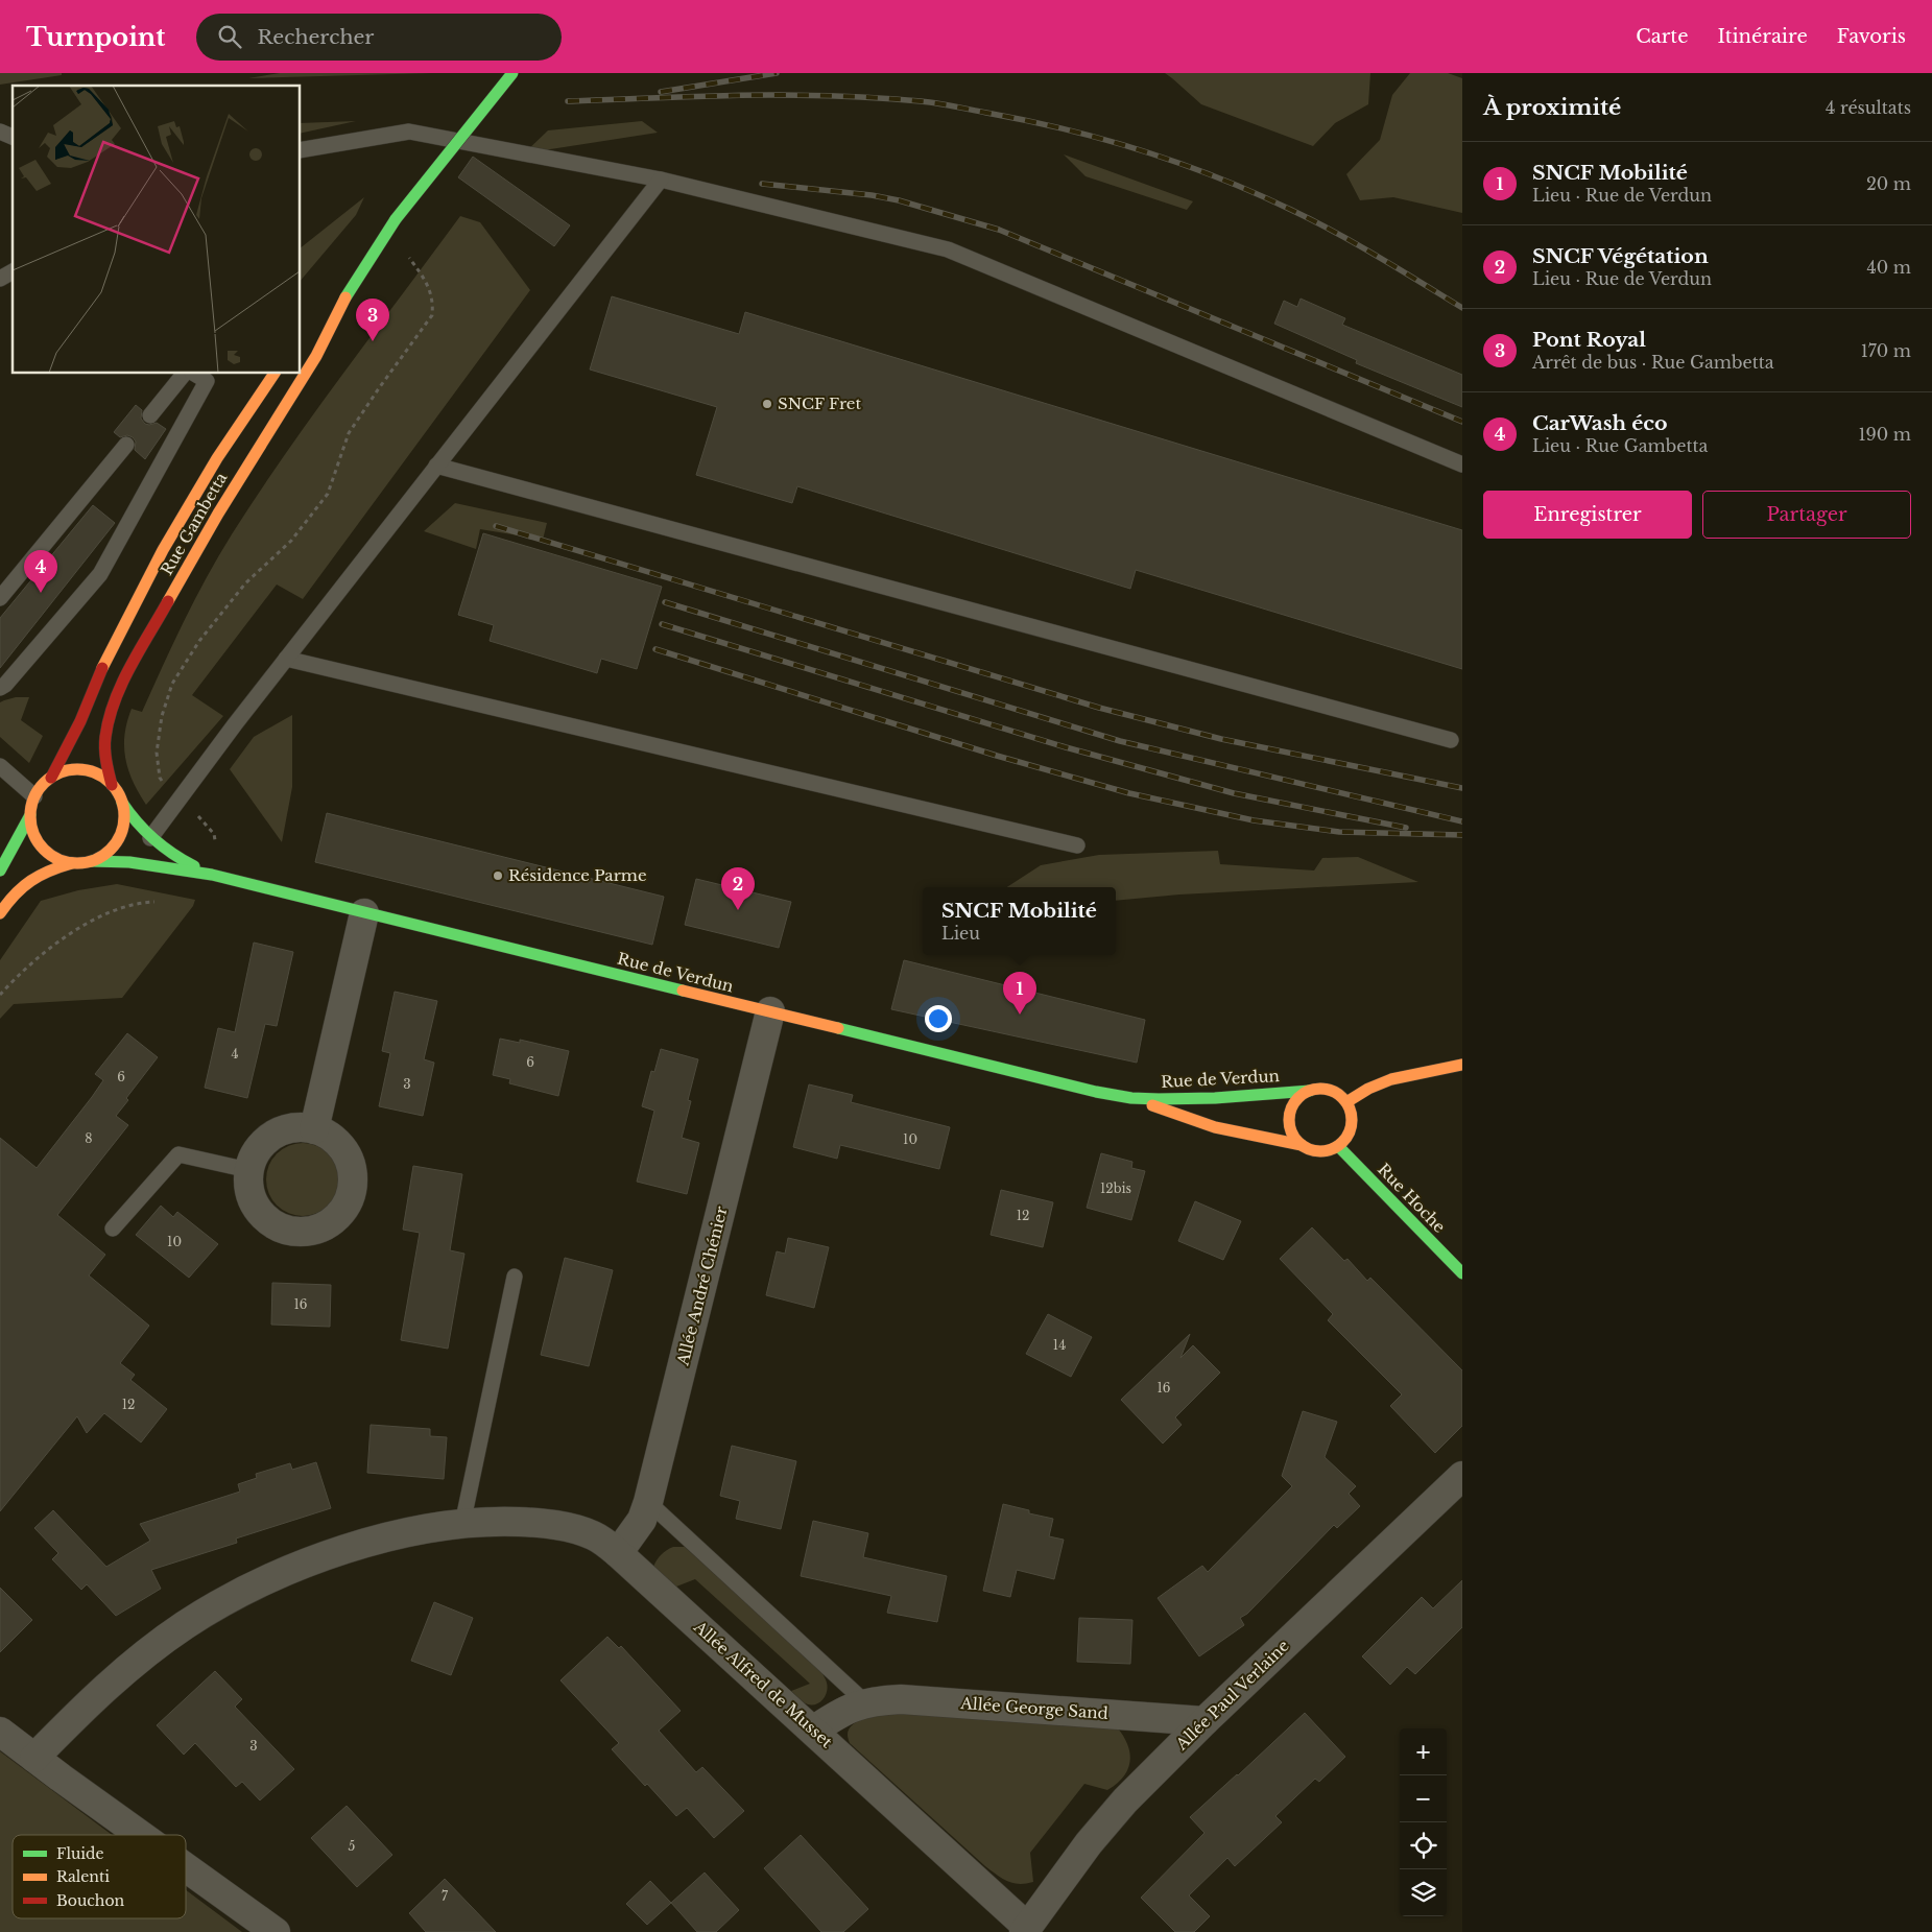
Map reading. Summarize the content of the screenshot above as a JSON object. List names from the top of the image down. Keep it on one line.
{"streets":{"main road":["Rue Gambetta","Rue de Verdun","Rue Hoche"],"street":["Allée André Chénier","Allée Alfred de Musset","Allée Paul Verlaine","Allée George Sand"]},"crossings":[["Rue Gambetta","Rue de Verdun"],["Rue de Verdun","Rue Hoche"],["Rue de Verdun","Allée André Chénier"],["Allée André Chénier","Allée Alfred de Musset"],["Allée Alfred de Musset","Allée Paul Verlaine"],["Allée Alfred de Musset","Allée George Sand"],["Allée Paul Verlaine","Allée George Sand"]],"places":["SNCF Fret","Résidence Parme"],"house_numbers":["4","6","6","3","8","10","12bis","12","10","16","14","16","12","3","5","7"],"legend":["Fluide","Ralenti","Bouchon"],"page":{"header":"Turnpoint","search":"Rechercher","nav":["Carte","Itinéraire","Favoris"],"heading":["À proximité","4 résultats"],"list":[{"mark":"1","name":"SNCF Mobilité","note":"Lieu · Rue de Verdun","value":"20 m"},{"mark":"2","name":"SNCF Végétation","note":"Lieu · Rue de Verdun","value":"40 m"},{"mark":"3","name":"Pont Royal","note":"Arrêt de bus · Rue Gambetta","value":"170 m"},{"mark":"4","name":"CarWash éco","note":"Lieu · Rue Gambetta","value":"190 m"}],"pins":["3","4","2","1"],"buttons":["Enregistrer","Partager"],"popup":["SNCF Mobilité","Lieu"],"map_buttons":["+","−"]}}
